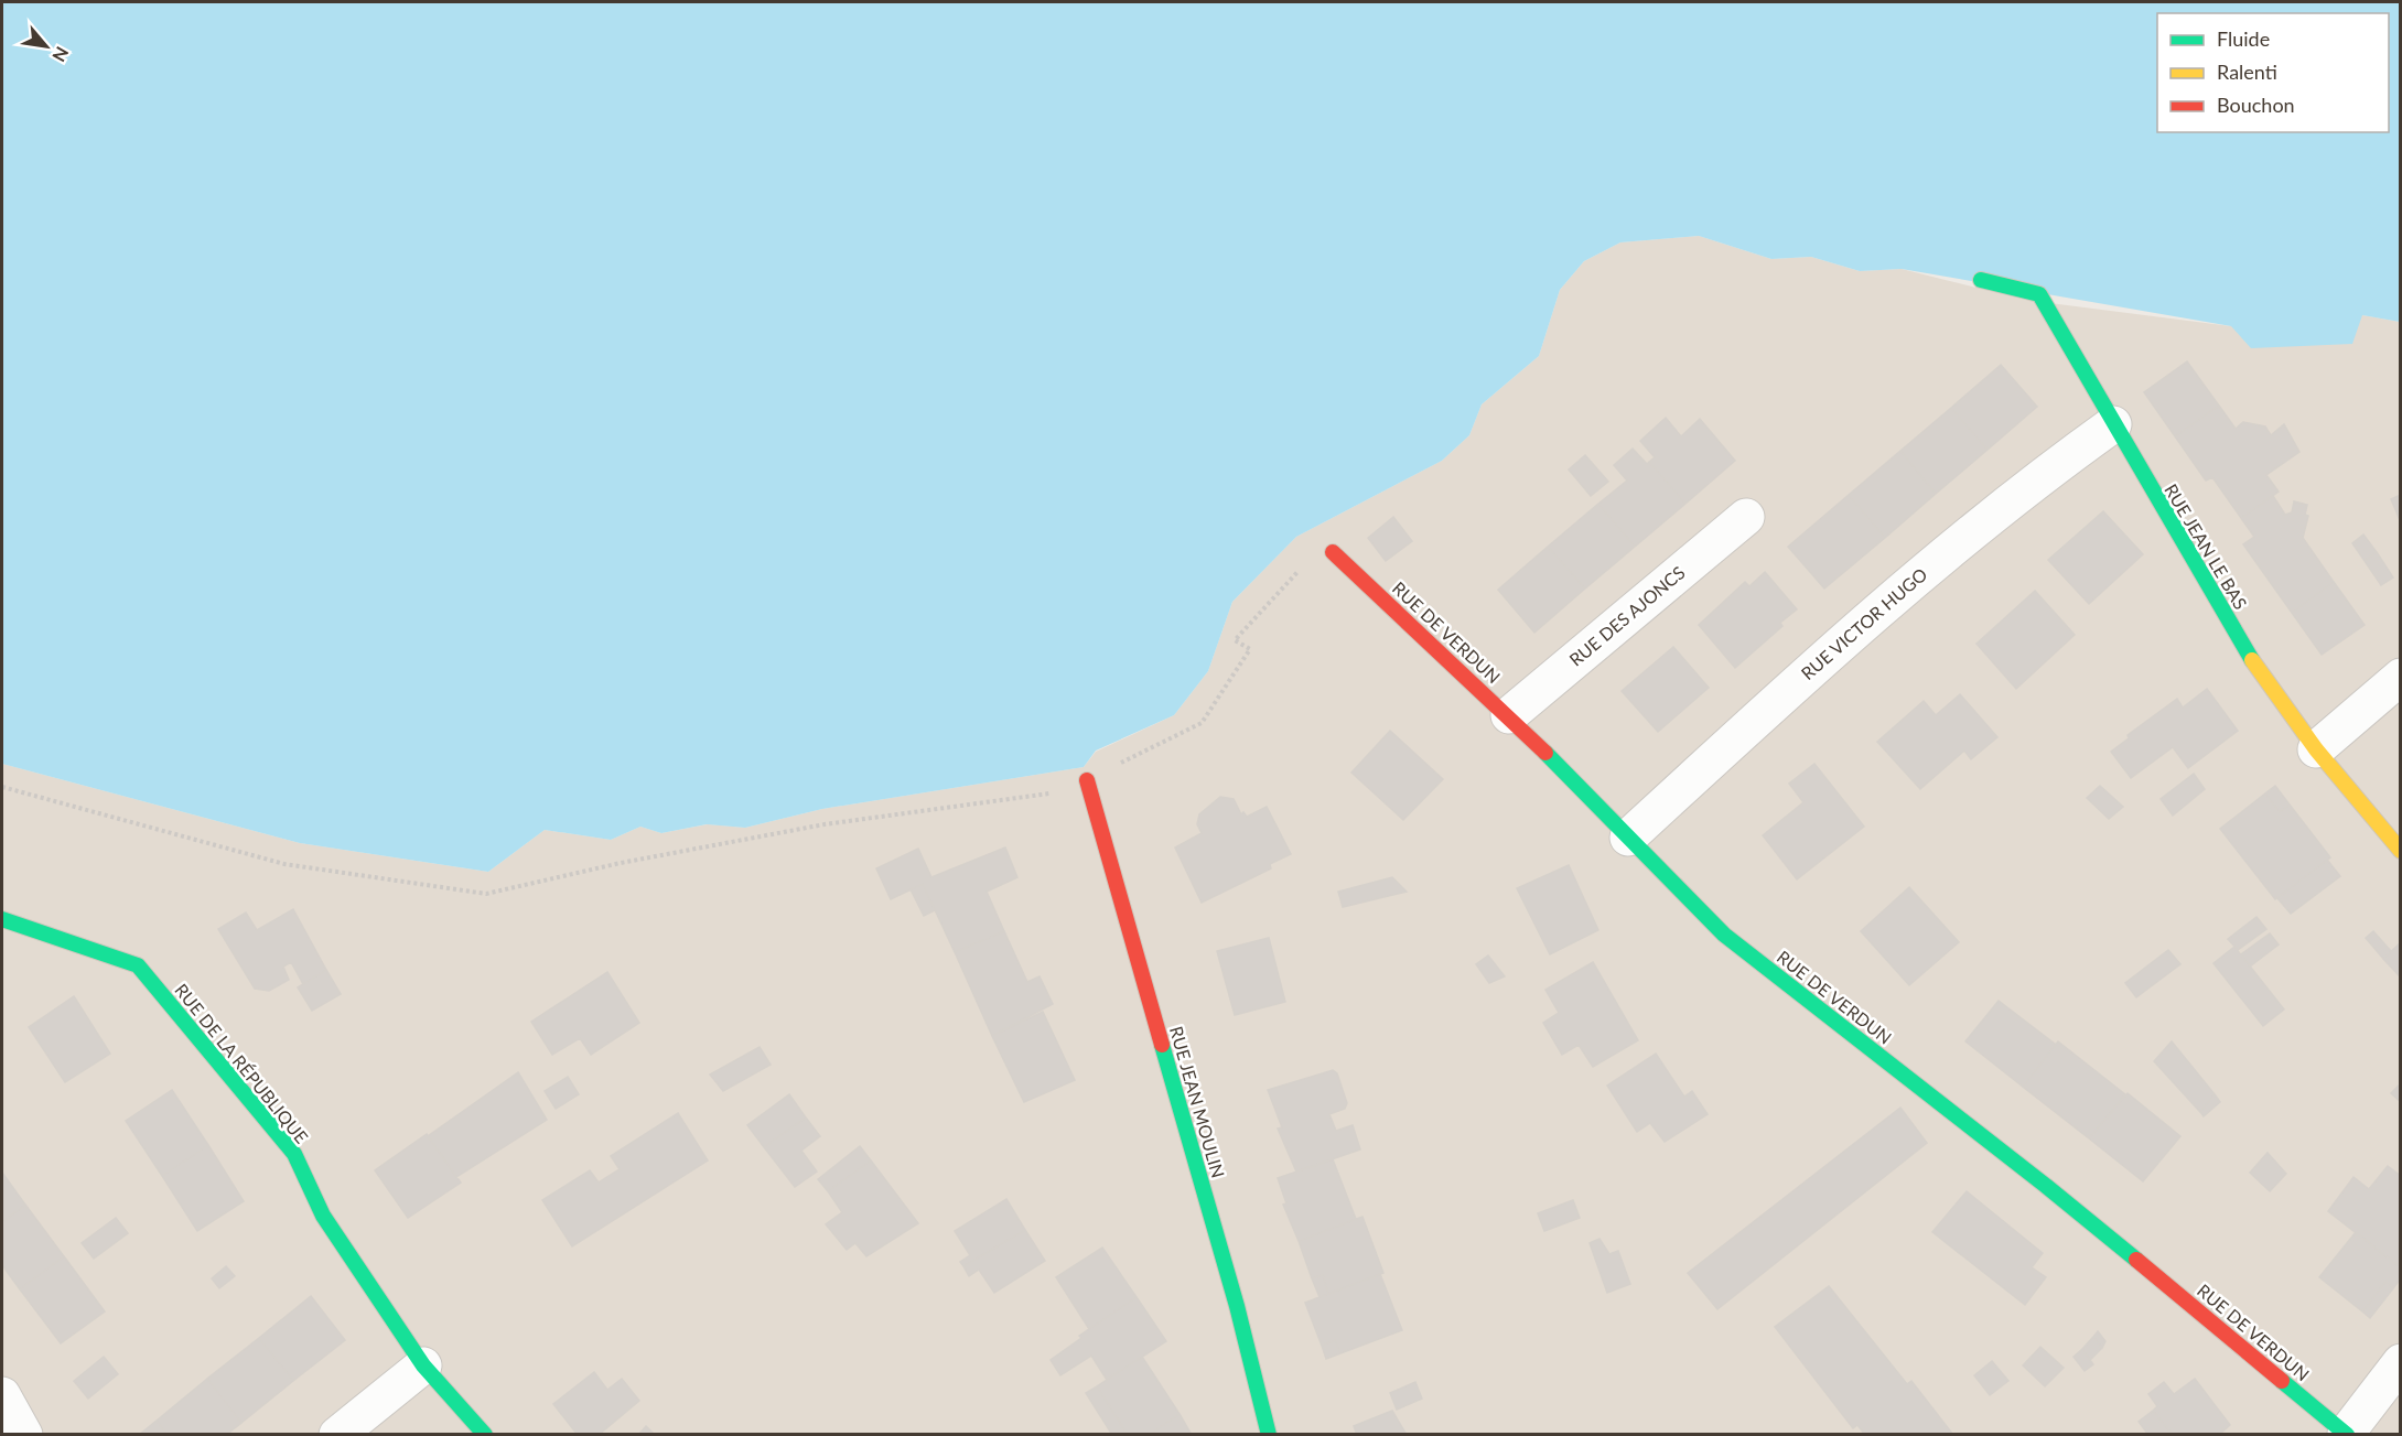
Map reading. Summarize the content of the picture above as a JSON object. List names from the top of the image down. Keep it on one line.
{"streets":{"street":["RUE JEAN LE BAS","RUE DES AJONCS","RUE VICTOR HUGO","RUE DE VERDUN","RUE DE LA RÉPUBLIQUE","RUE JEAN MOULIN"]},"crossings":[["RUE JEAN LE BAS","RUE VICTOR HUGO"],["RUE DES AJONCS","RUE DE VERDUN"],["RUE VICTOR HUGO","RUE DE VERDUN"]],"legend":["Fluide","Ralenti","Bouchon"],"north":"bottom right"}
